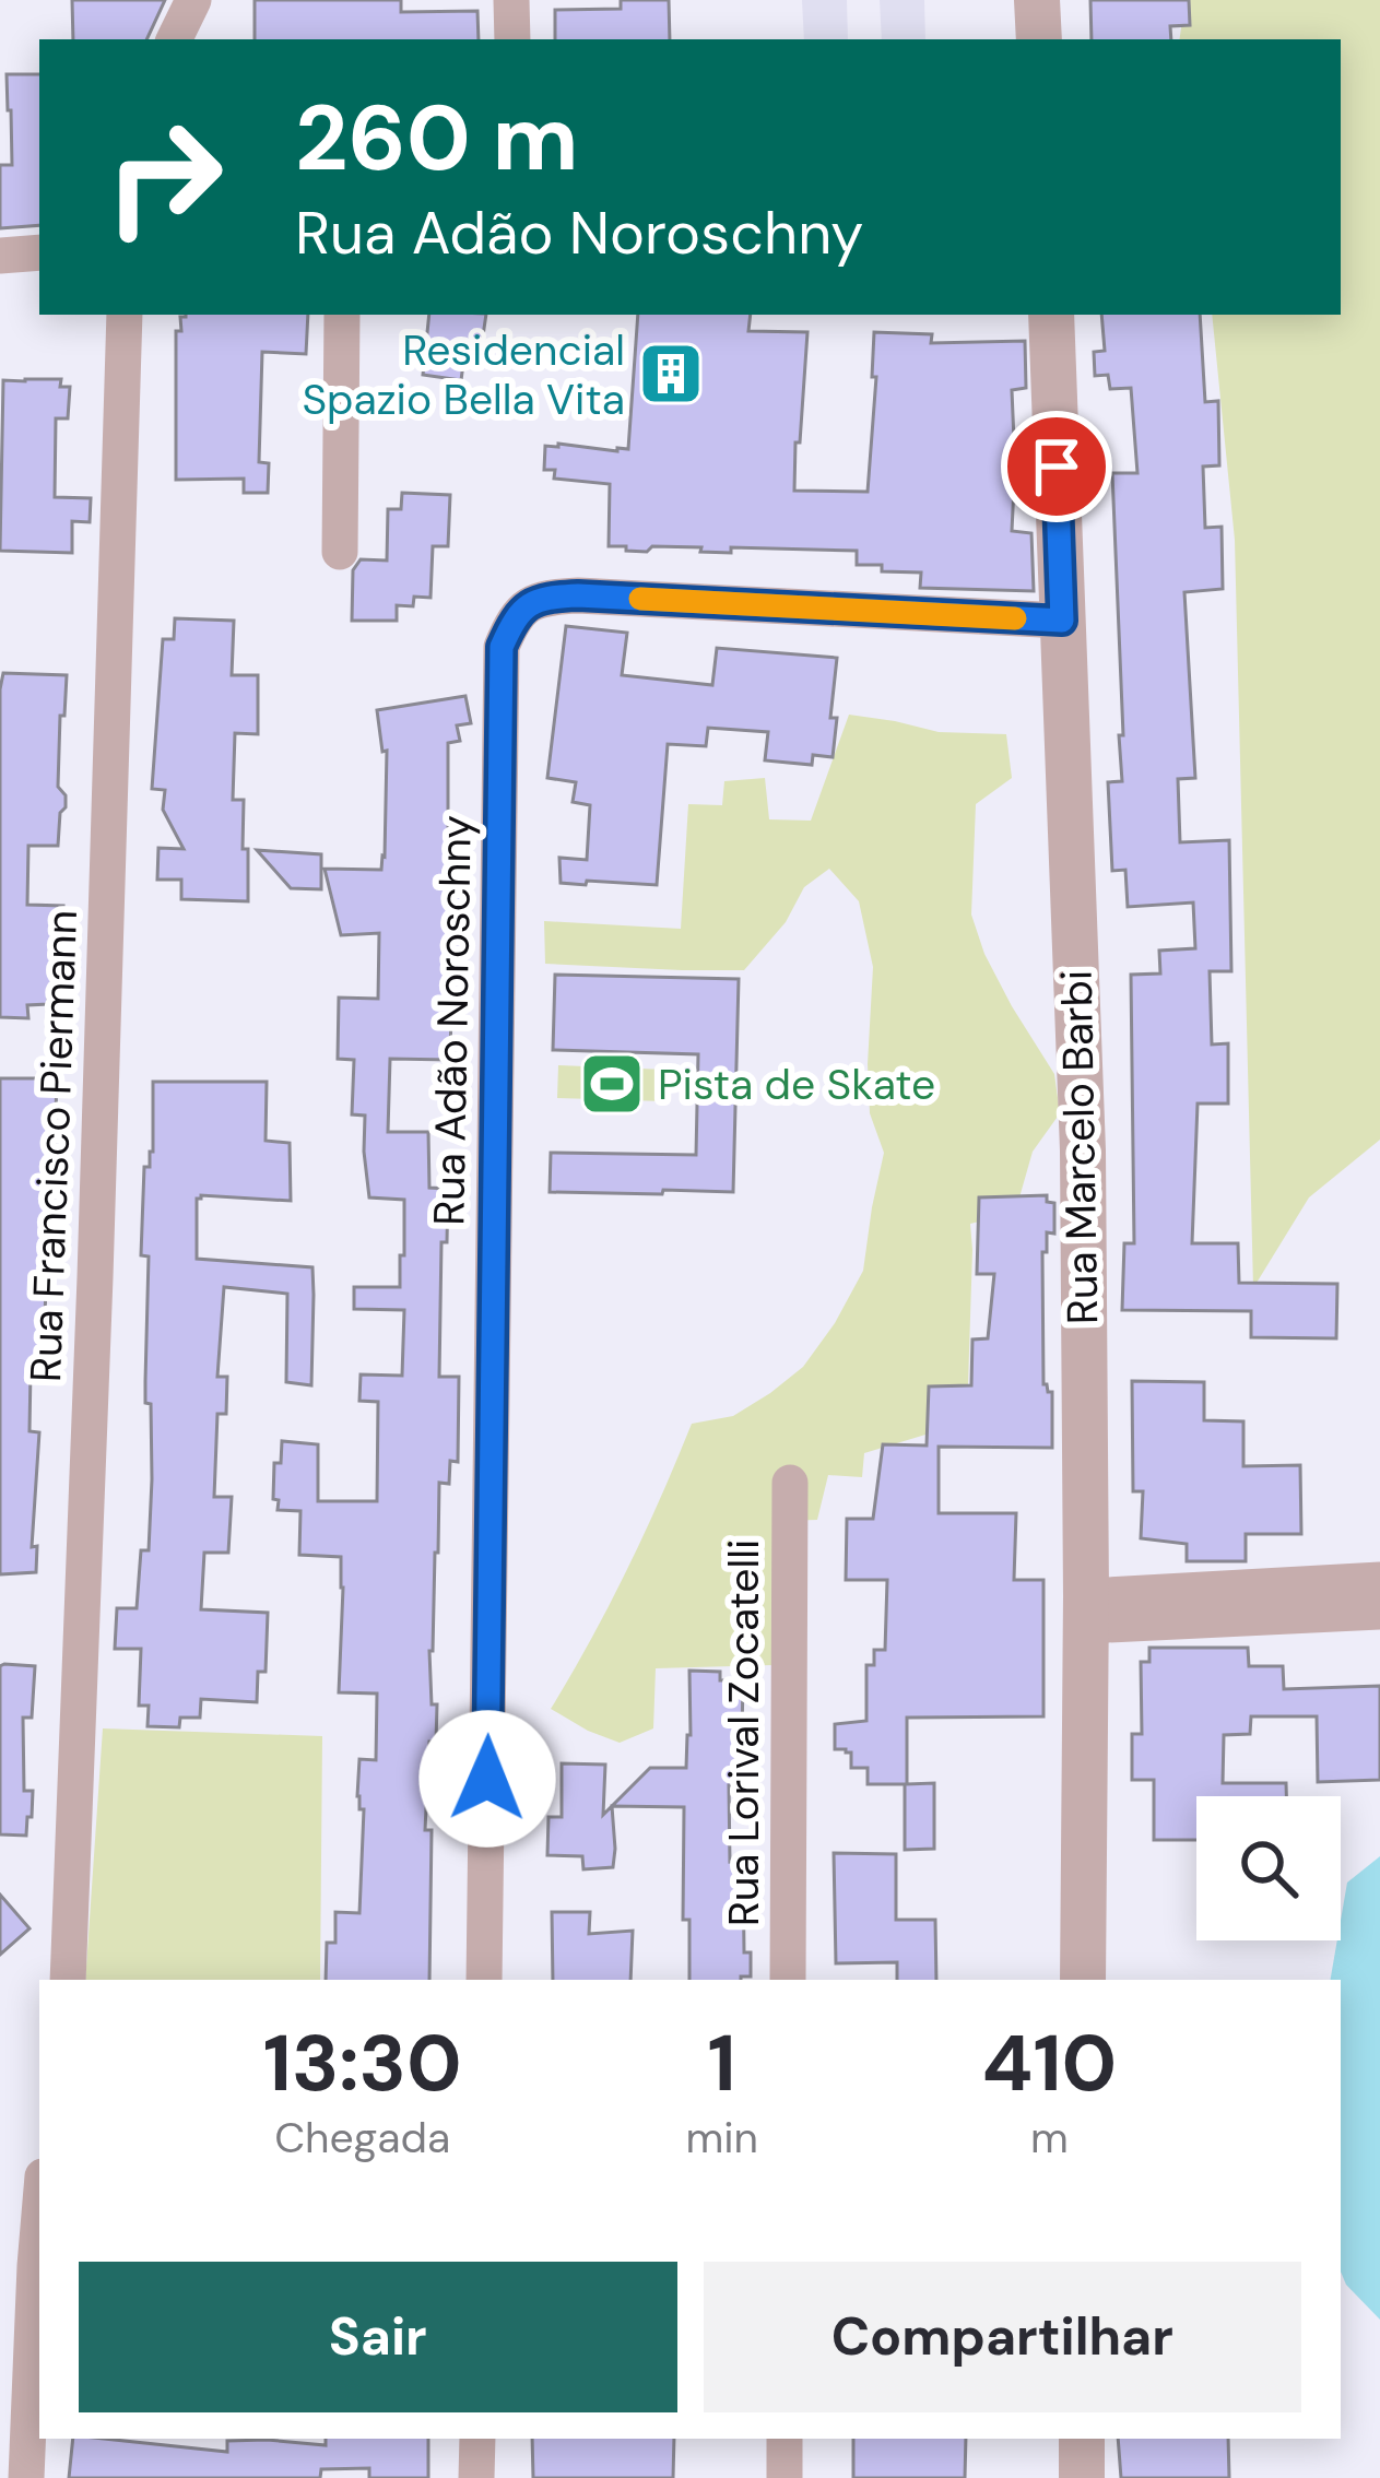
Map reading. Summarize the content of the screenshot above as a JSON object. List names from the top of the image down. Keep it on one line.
{"streets":{"street":["Rua Adão Noroschny","Rua Francisco Piermann","Rua Marcelo Barbi","Rua Lorival Zocatelli"]},"crossings":[["Rua Adão Noroschny","Rua Marcelo Barbi"]],"places":{"building":["Residencial Spazio Bella Vita"],"sports":["Pista de Skate"]},"page":{"turn":["260 m","Rua Adão Noroschny"],"eta":["13:30","Chegada","1","min","410","m"],"buttons":["Sair","Compartilhar"]}}
